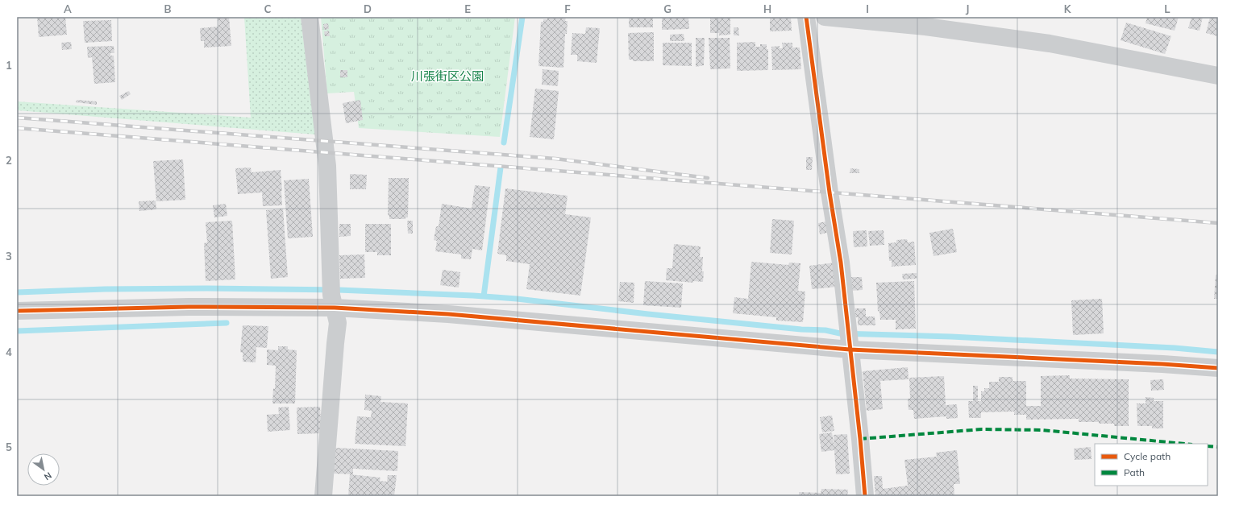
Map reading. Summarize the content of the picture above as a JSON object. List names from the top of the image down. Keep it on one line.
{"parks":["川張街区公園"],"legend":["Cycle path","Path"],"north":"bottom right","grid":{"columns":["A","B","C","D","E","F","G","H","I","J","K","L"],"rows":["1","2","3","4","5"]}}
